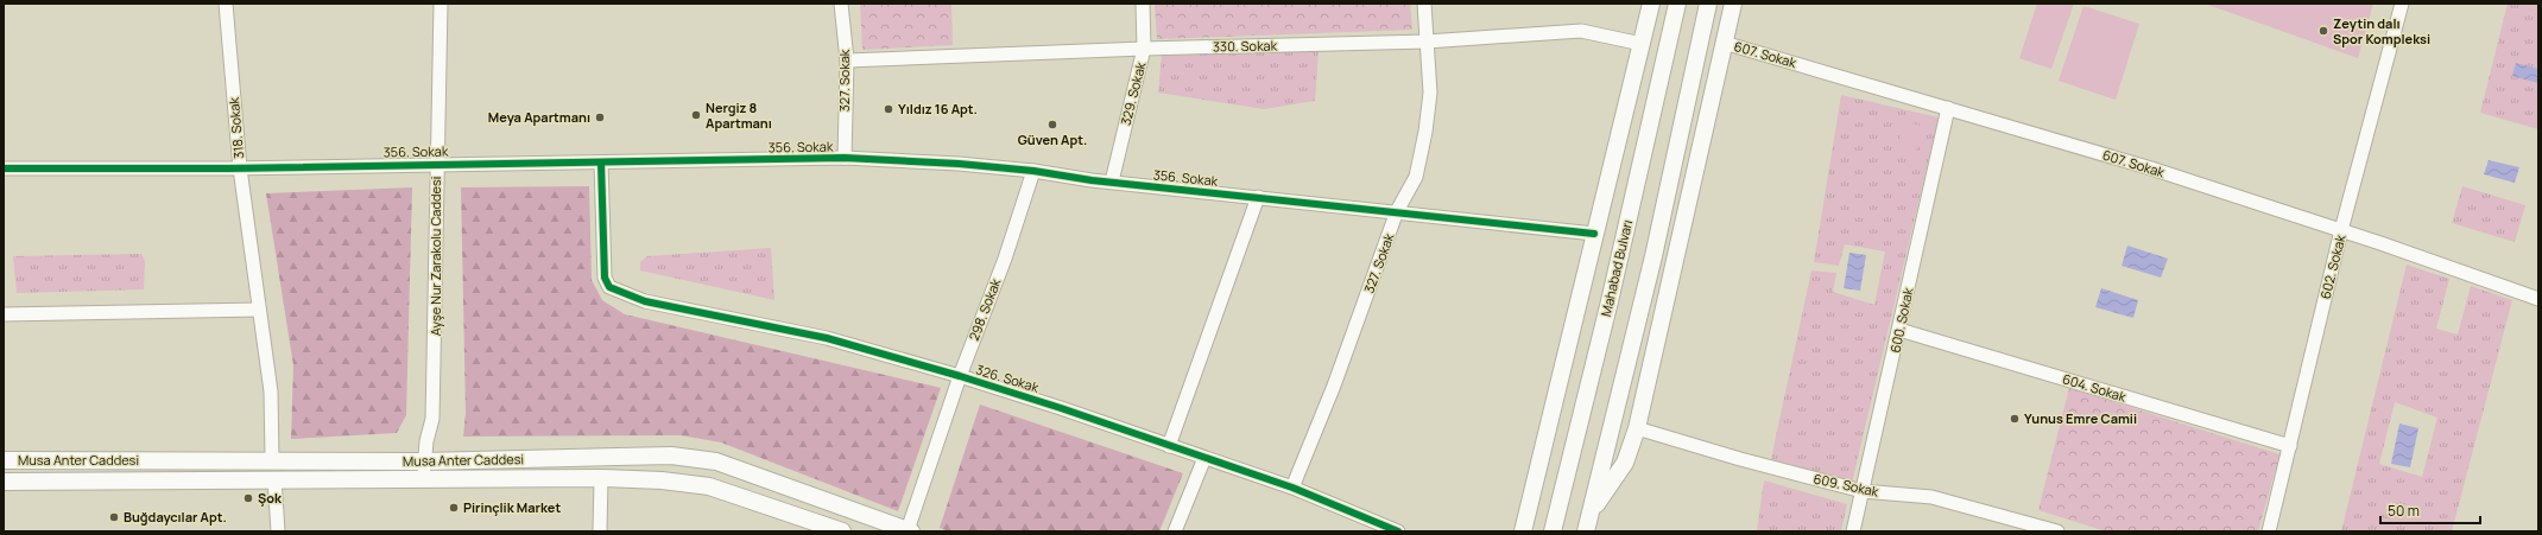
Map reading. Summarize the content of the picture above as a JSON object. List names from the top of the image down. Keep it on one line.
{"streets":{"main road":["Mahabad Bulvarı","Musa Anter Caddesi"],"street":["330. Sokak","607. Sokak","327. Sokak","329. Sokak","318. Sokak","356. Sokak","Ayşe Nur Zarakolu Caddesi","602. Sokak","298. Sokak","600. Sokak","326. Sokak","604. Sokak","609. Sokak"]},"crossings":[["330. Sokak","327. Sokak"],["330. Sokak","329. Sokak"],["607. Sokak","602. Sokak"],["607. Sokak","600. Sokak"],["327. Sokak","356. Sokak"],["327. Sokak","326. Sokak"],["329. Sokak","356. Sokak"],["318. Sokak","356. Sokak"],["318. Sokak","Musa Anter Caddesi"],["356. Sokak","Ayşe Nur Zarakolu Caddesi"],["356. Sokak","298. Sokak"],["356. Sokak","326. Sokak"],["Ayşe Nur Zarakolu Caddesi","Musa Anter Caddesi"],["602. Sokak","604. Sokak"],["298. Sokak","326. Sokak"],["298. Sokak","Musa Anter Caddesi"],["600. Sokak","604. Sokak"],["600. Sokak","609. Sokak"]],"places":["Zeytin dalı Spor Kompleksi","Yıldız 16 Apt.","Nergiz 8 Apartmanı","Meya Apartmanı","Güven Apt.","Yunus Emre Camii","Şok","Pirinçlik Market","Buğdaycılar Apt."],"scale_bar":"50 m"}
